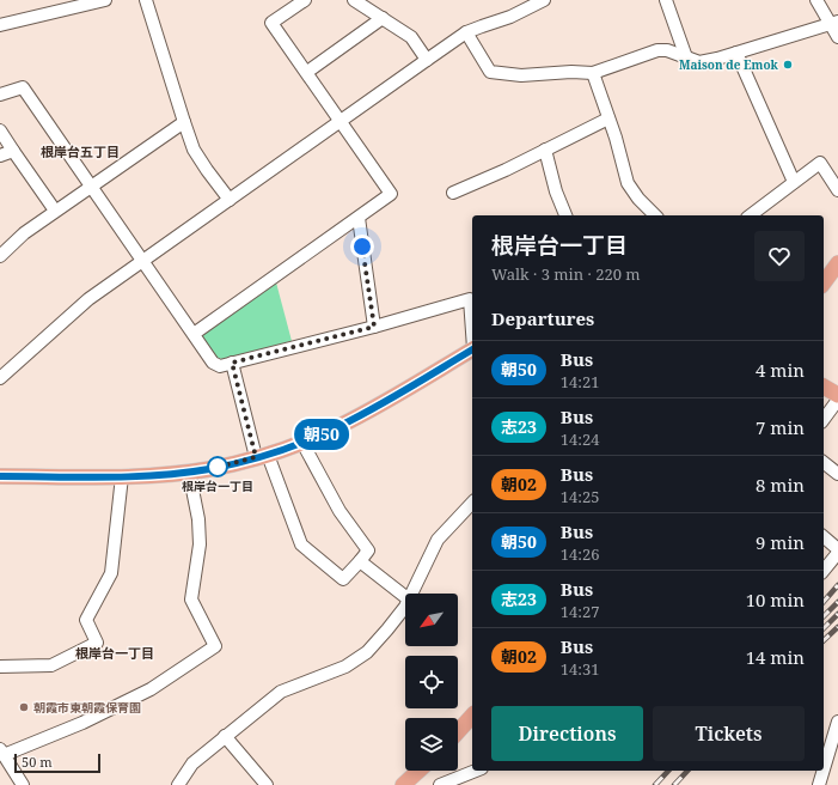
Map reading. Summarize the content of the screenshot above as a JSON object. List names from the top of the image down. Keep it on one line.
{"districts":["根岸台五丁目","根岸台一丁目"],"places":["Maison de Emok","根岸台一丁目","朝霞市東朝霞保育園"],"lines":["bus line 朝50"],"scale_bar":"50 m","north":"bottom left","page":{"on_map":"朝50","heading":[["根岸台一丁目","Walk · 3 min · 220 m"],"Departures"],"list":[{"mark":"朝50","name":"Bus","note":"14:21","value":"4 min"},{"mark":"志23","name":"Bus","note":"14:24","value":"7 min"},{"mark":"朝02","name":"Bus","note":"14:25","value":"8 min"},{"mark":"朝50","name":"Bus","note":"14:26","value":"9 min"},{"mark":"志23","name":"Bus","note":"14:27","value":"10 min"},{"mark":"朝02","name":"Bus","note":"14:31","value":"14 min"}],"buttons":["Directions","Tickets"],"scale":"50 m"}}
